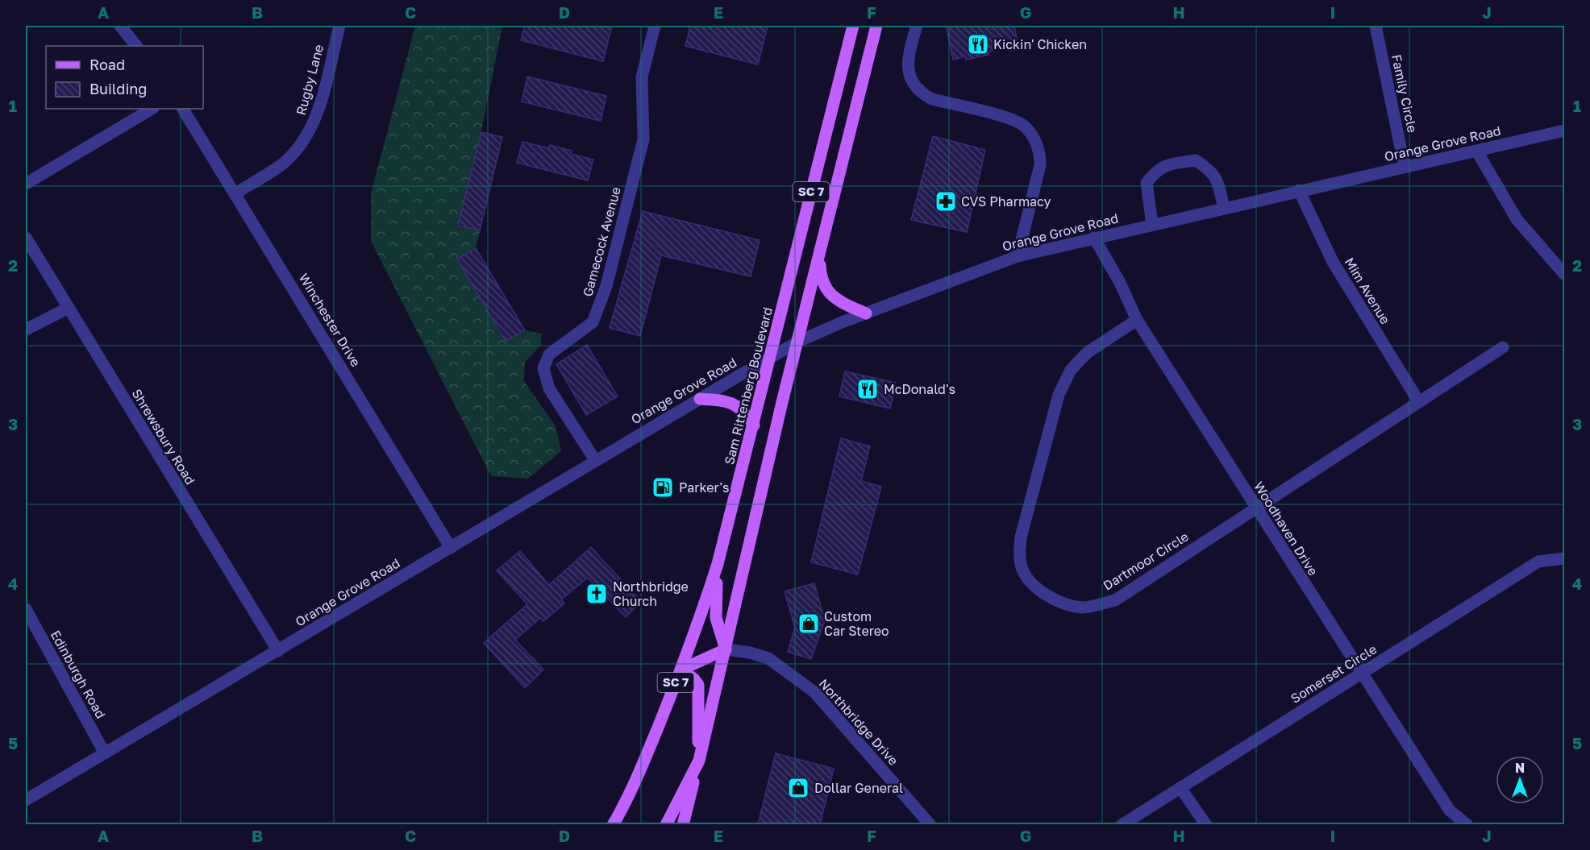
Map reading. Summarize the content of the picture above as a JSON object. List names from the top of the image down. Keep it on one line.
{"streets":{"main road":["SC 7","Sam Rittenberg Boulevard"],"street":["Rugby Lane","Family Circle","Orange Grove Road","Gamecock Avenue","Mim Avenue","Winchester Drive","Shrewsbury Road","Woodhaven Drive","Dartmoor Circle","Somerset Circle","Edinburgh Road","Northbridge Drive"]},"crossings":[["Rugby Lane","Winchester Drive"],["Family Circle","Orange Grove Road"],["Orange Grove Road","SC 7"],["Orange Grove Road","Gamecock Avenue"],["Orange Grove Road","Mim Avenue"],["Orange Grove Road","Winchester Drive"],["Orange Grove Road","Sam Rittenberg Boulevard"],["Orange Grove Road","Shrewsbury Road"],["Orange Grove Road","Woodhaven Drive"],["Orange Grove Road","Edinburgh Road"],["SC 7","Northbridge Drive"],["Mim Avenue","Dartmoor Circle"],["Woodhaven Drive","Dartmoor Circle"],["Woodhaven Drive","Somerset Circle"]],"places":{"restaurant":["Kickin' Chicken","McDonald's"],"pharmacy":["CVS Pharmacy"],"fuel station":["Parker's"],"church":["Northbridge Church"],"shop":["Custom Car Stereo","Dollar General"]},"legend":["Road","Building"],"north":"top","grid":{"columns":["A","B","C","D","E","F","G","H","I","J"],"rows":["1","2","3","4","5"]}}
